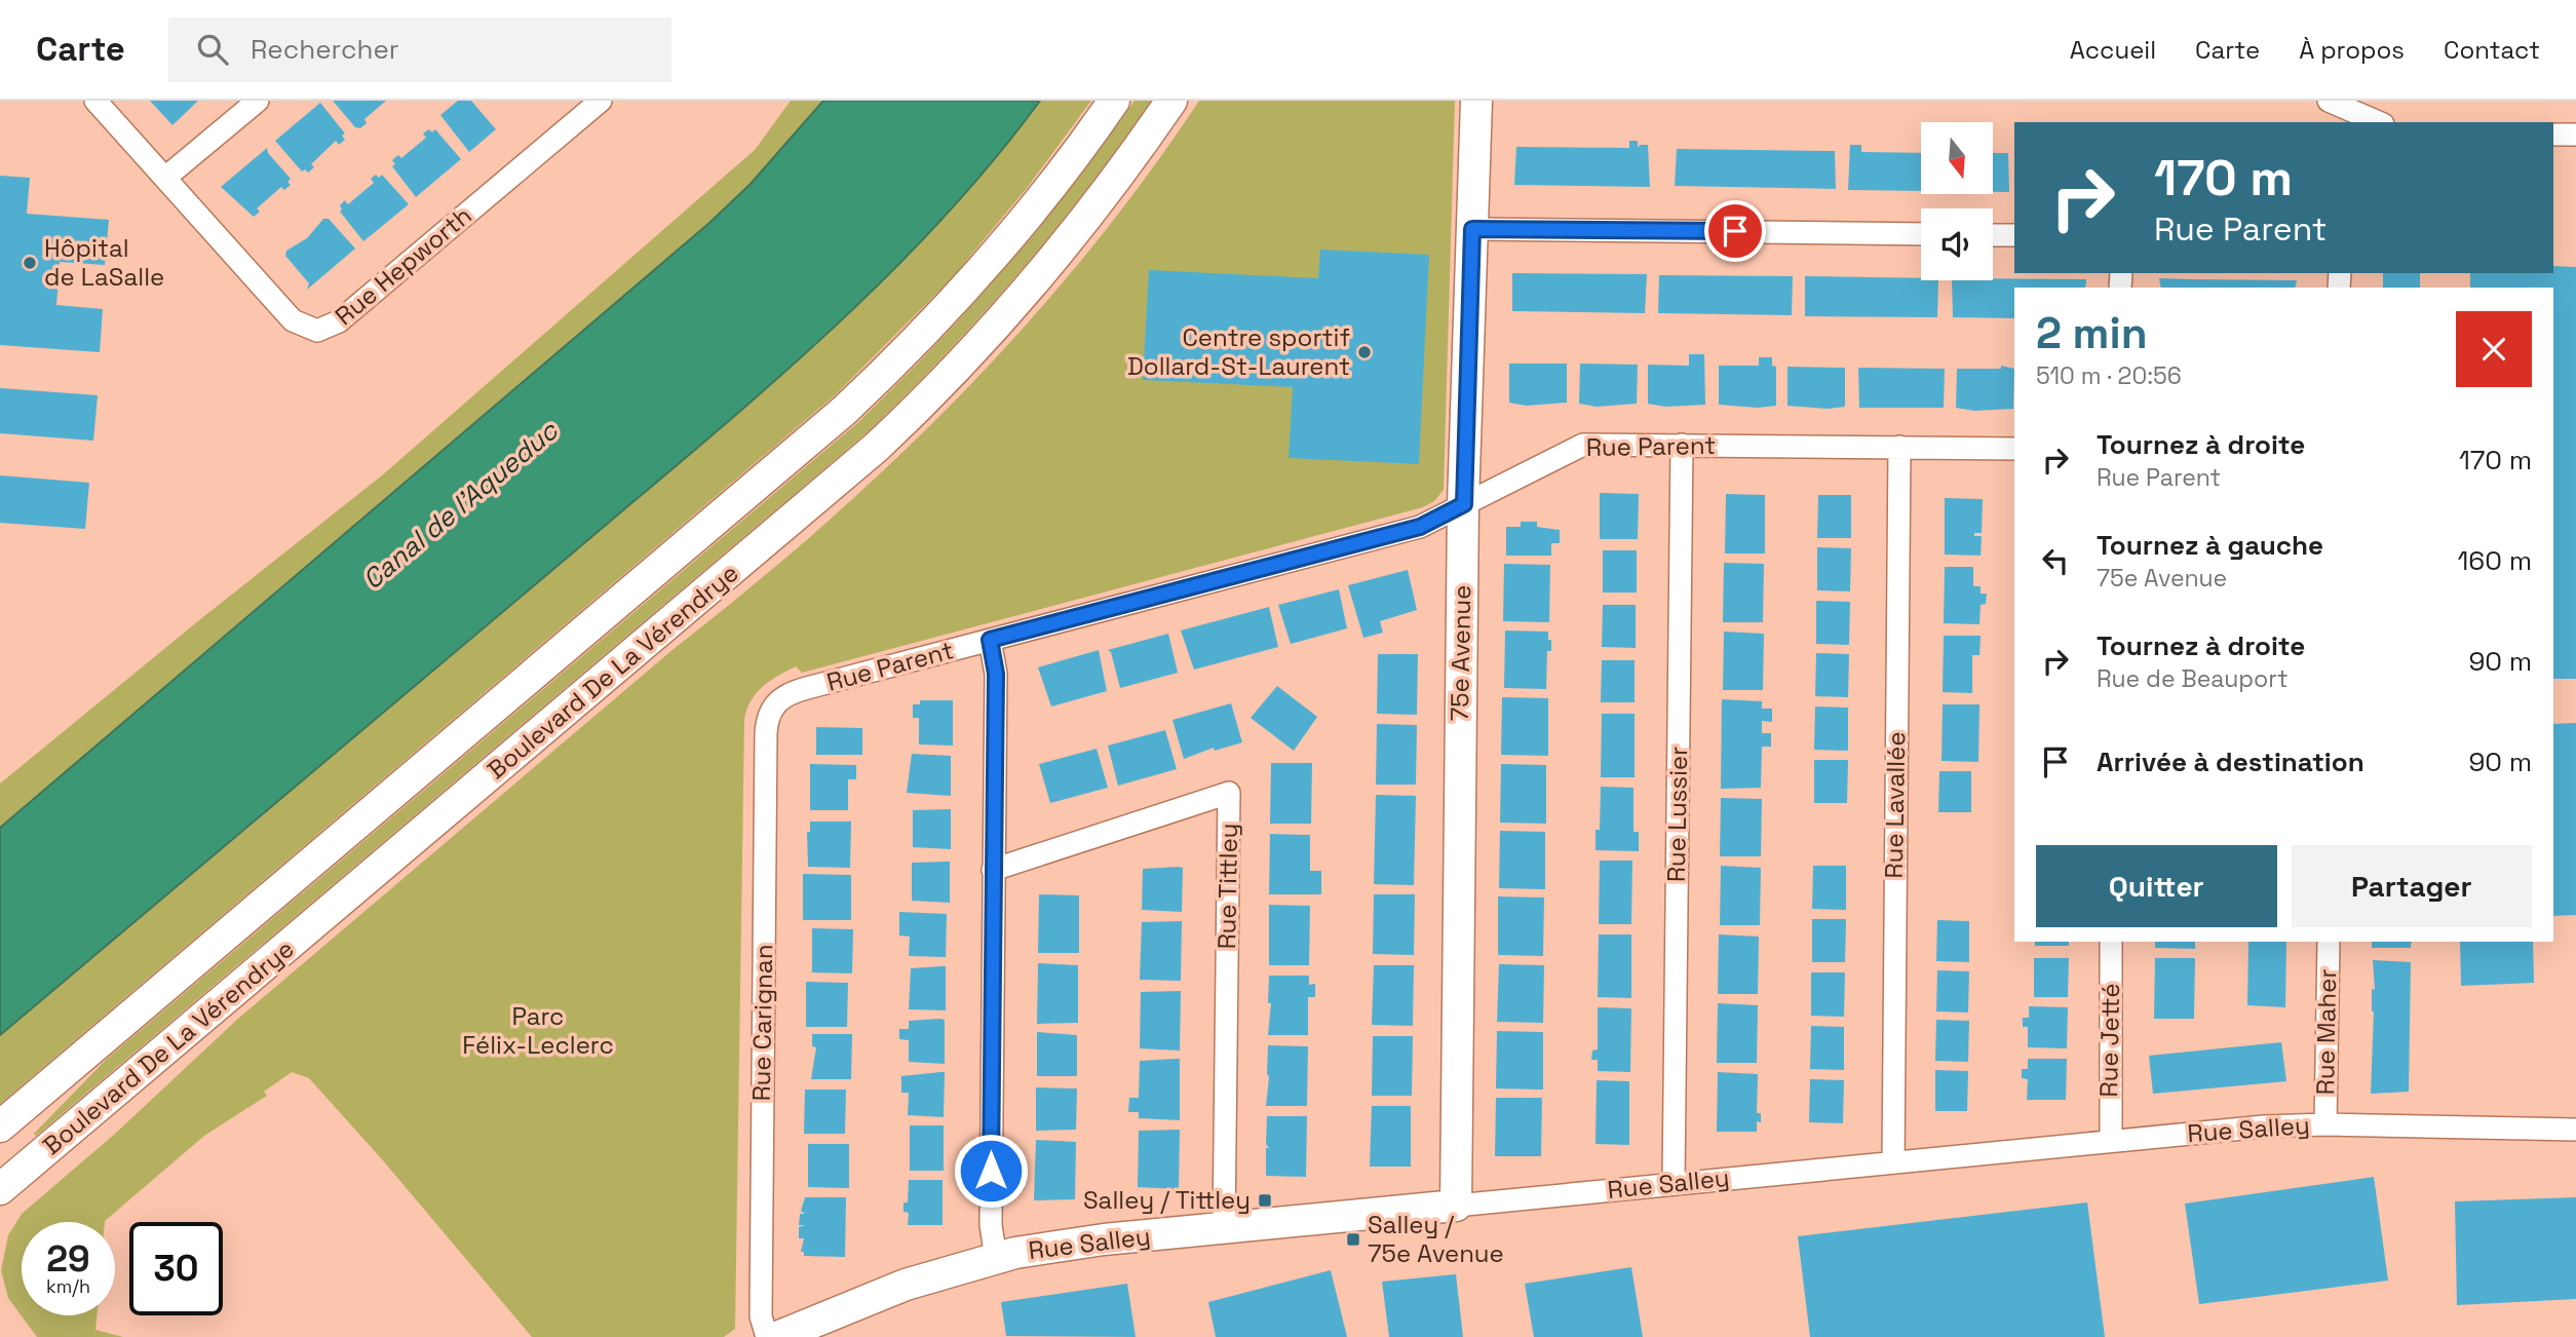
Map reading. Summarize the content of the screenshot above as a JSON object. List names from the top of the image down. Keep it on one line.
{"streets":{"main road":["75e Avenue","Boulevard De La Vérendrye","Rue Salley"],"street":["Rue Hepworth","Rue Parent","Rue Lavallée","Rue Lussier","Rue Tittley","Rue Carignan","Rue Maher","Rue Jetté"]},"crossings":[["Rue Parent","75e Avenue"],["Rue Parent","Rue Lavallée"],["Rue Parent","Rue Lussier"],["Rue Parent","Rue Carignan"],["75e Avenue","Rue Salley"],["Rue Lavallée","Rue Salley"],["Rue Lussier","Rue Salley"],["Rue Tittley","Rue Salley"],["Rue Maher","Rue Salley"],["Rue Jetté","Rue Salley"]],"water":["Canal de l'Aqueduc"],"parks":["Parc Félix-Leclerc"],"places":{"other":["Hôpital de LaSalle","Centre sportif Dollard-St-Laurent"],"transit":["Salley / Tittley","Salley / 75e Avenue"]},"north":"bottom","page":{"header":"Carte","search":"Rechercher","nav":["Accueil","Carte","À propos","Contact"],"turn":["170 m","Rue Parent"],"heading":["2 min","510 m · 20:56"],"list":[{"name":"Tournez à droite","note":"Rue Parent","value":"170 m"},{"name":"Tournez à gauche","note":"75e Avenue","value":"160 m"},{"name":"Tournez à droite","note":"Rue de Beauport","value":"90 m"},{"name":"Arrivée à destination","value":"90 m"}],"buttons":["Quitter","Partager"],"speed":"29 km/h","limit":"30"}}
